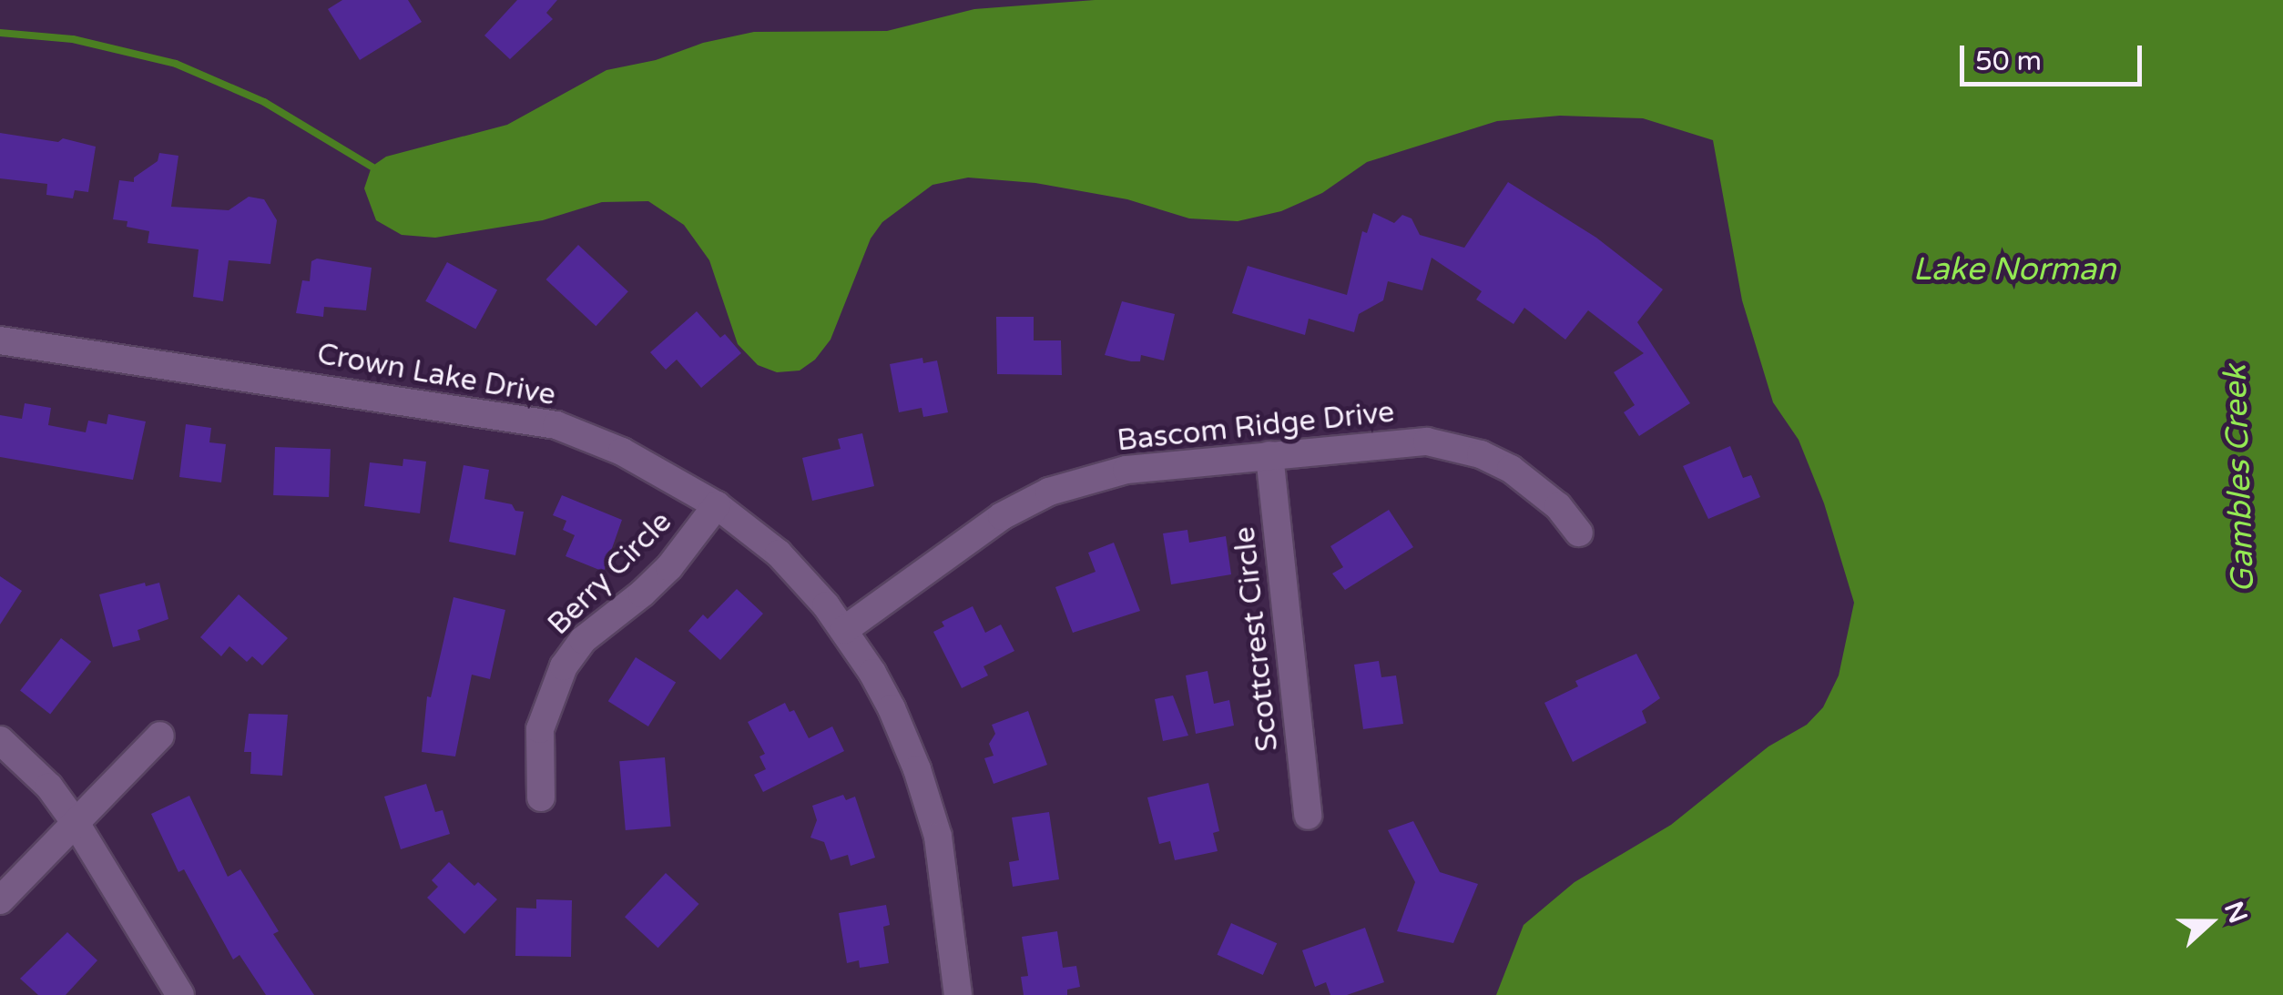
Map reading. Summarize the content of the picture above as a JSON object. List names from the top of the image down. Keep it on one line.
{"streets":{"street":["Crown Lake Drive","Bascom Ridge Drive","Berry Circle","Scottcrest Circle"]},"crossings":[["Crown Lake Drive","Bascom Ridge Drive"],["Crown Lake Drive","Berry Circle"],["Bascom Ridge Drive","Scottcrest Circle"]],"water":["Lake Norman","Gambles Creek"],"scale_bar":"50 m","north":"right"}
